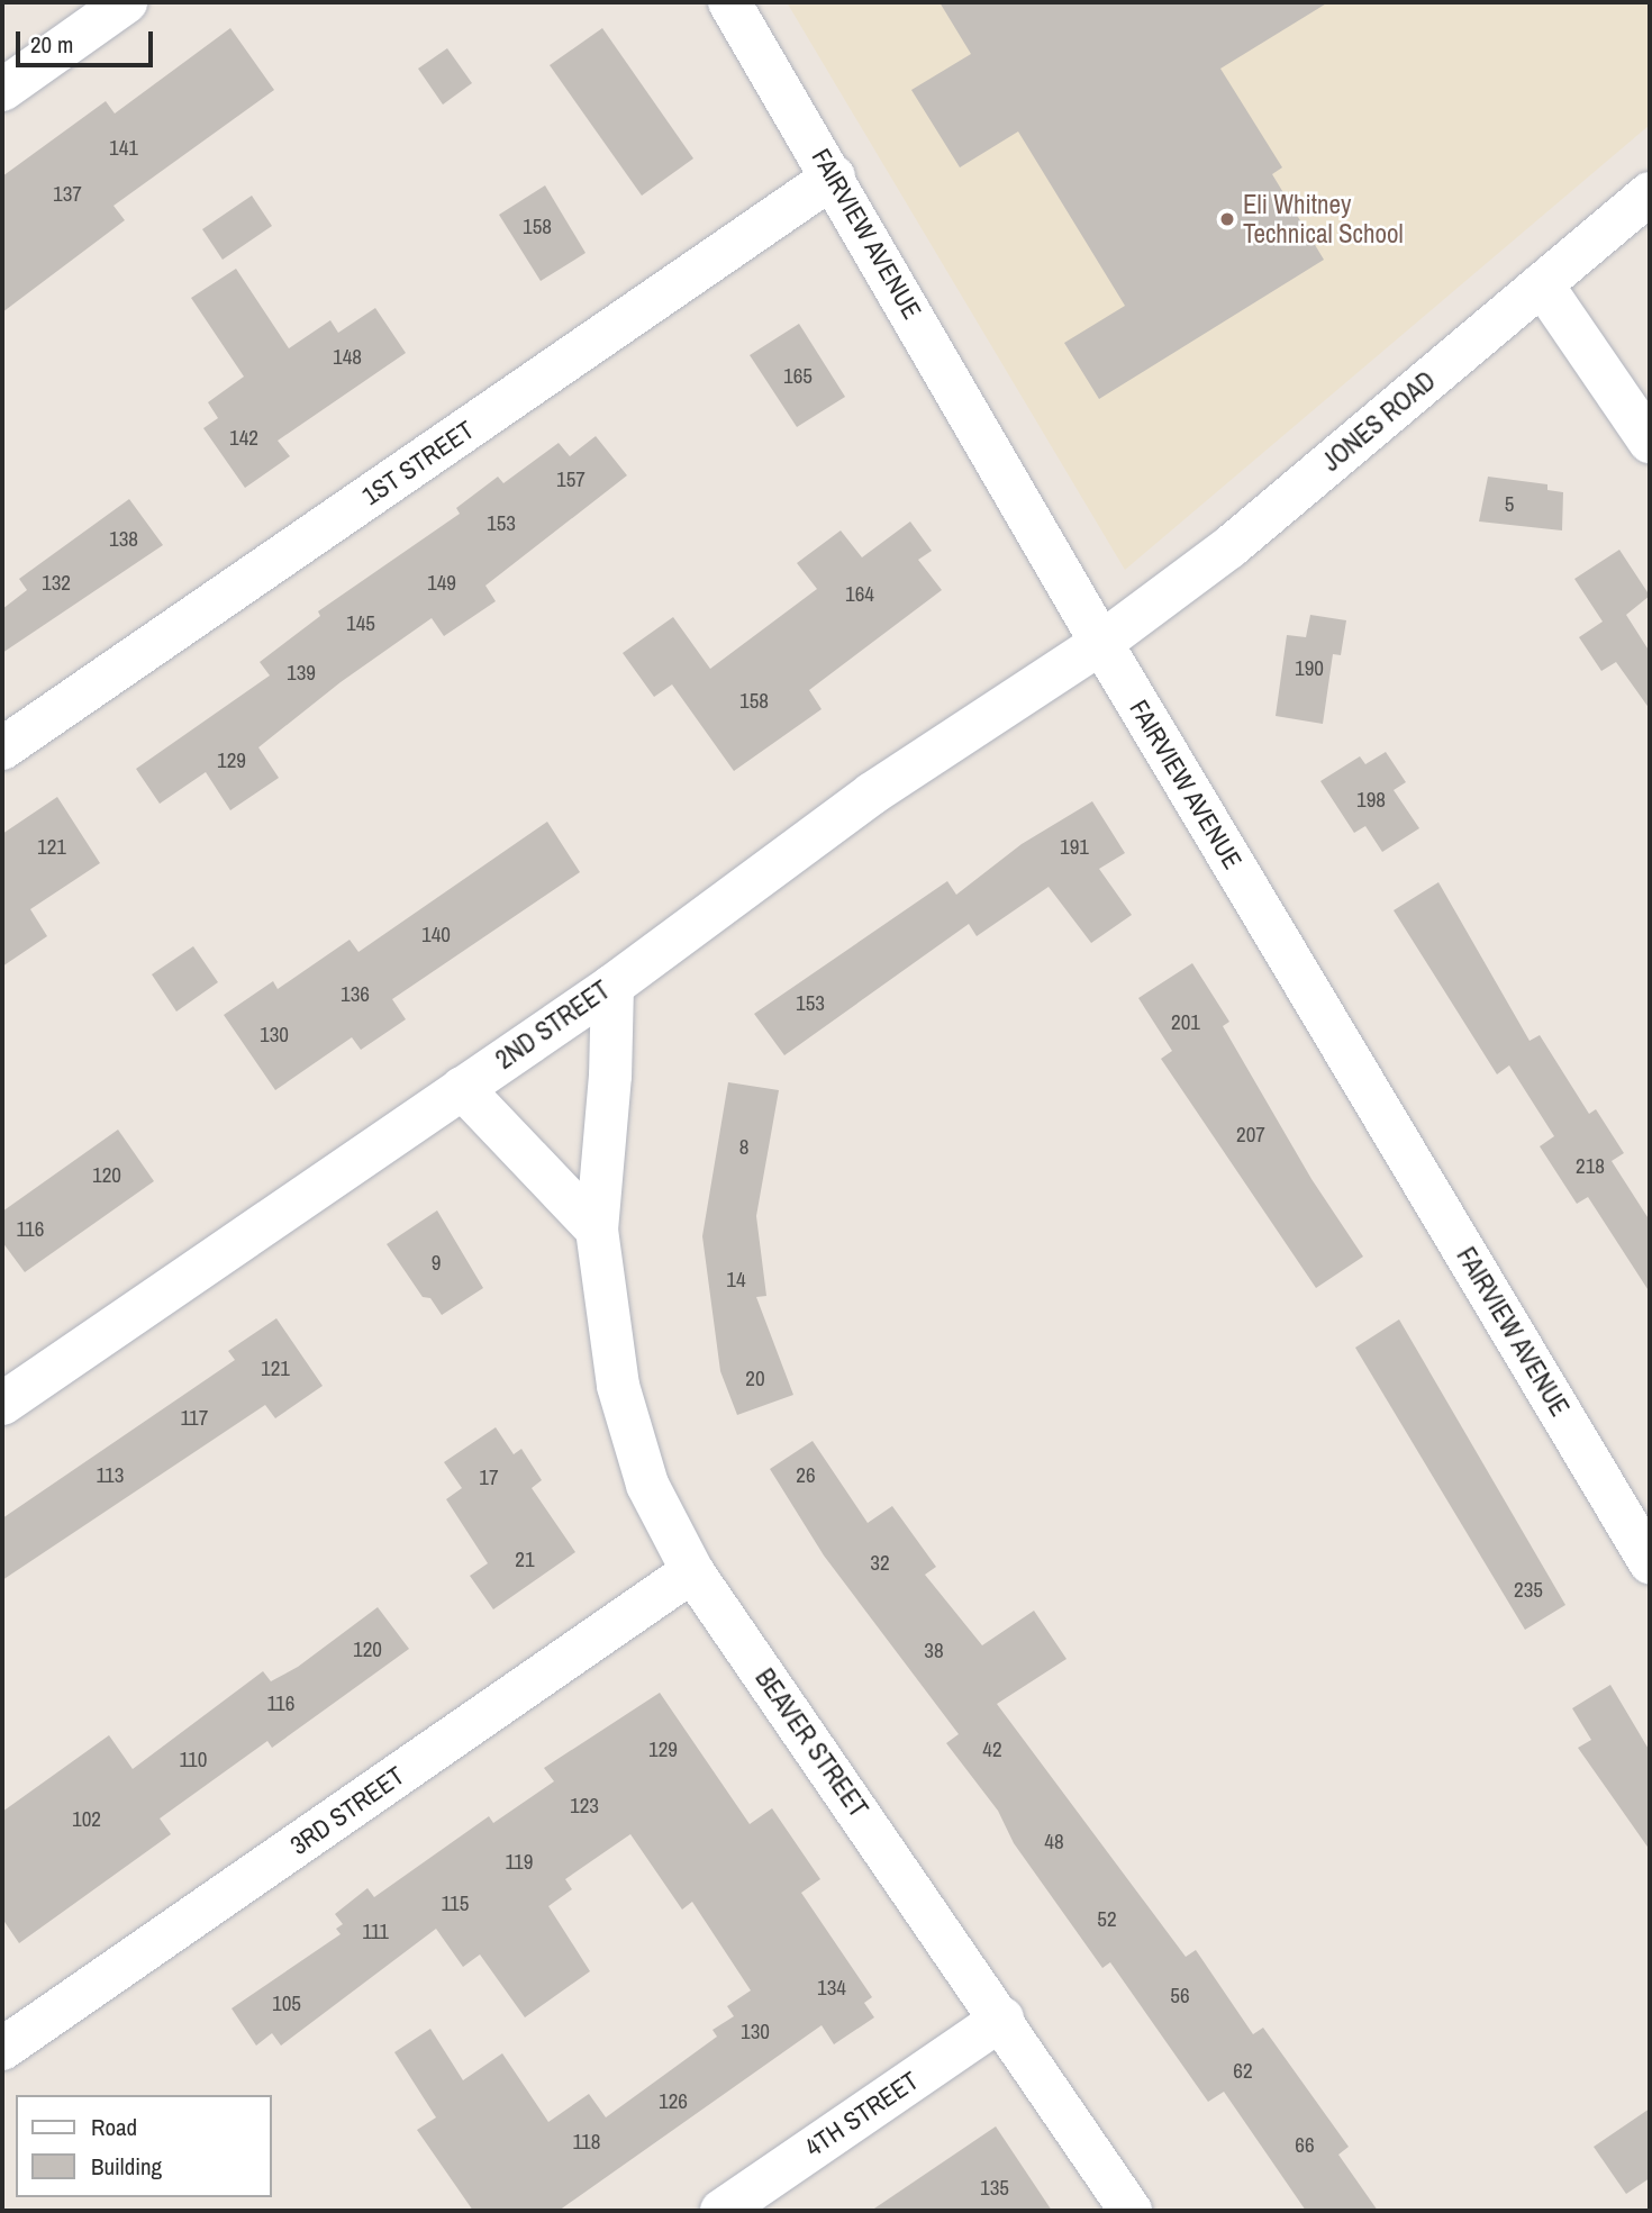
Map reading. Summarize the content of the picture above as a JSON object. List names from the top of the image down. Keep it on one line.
{"streets":{"street":["FAIRVIEW AVENUE","JONES ROAD","1ST STREET","2ND STREET","BEAVER STREET","3RD STREET","4TH STREET"]},"crossings":[["FAIRVIEW AVENUE","JONES ROAD"],["FAIRVIEW AVENUE","1ST STREET"],["FAIRVIEW AVENUE","2ND STREET"],["JONES ROAD","2ND STREET"],["2ND STREET","BEAVER STREET"],["BEAVER STREET","3RD STREET"],["BEAVER STREET","4TH STREET"]],"places":["Eli Whitney Technical School"],"house_numbers":["141","137","158","148","165","142","157","5","153","138","132","149","164","145","190","139","158","129","198","121","191","140","136","153","201","130","207","8","218","120","116","9","14","121","20","117","113","26","17","21","32","235","120","38","116","129","42","110","123","102","48","119","115","52","111","134","56","105","130","62","126","118","66","135"],"legend":["Road","Building"],"scale_bar":"20 m"}
